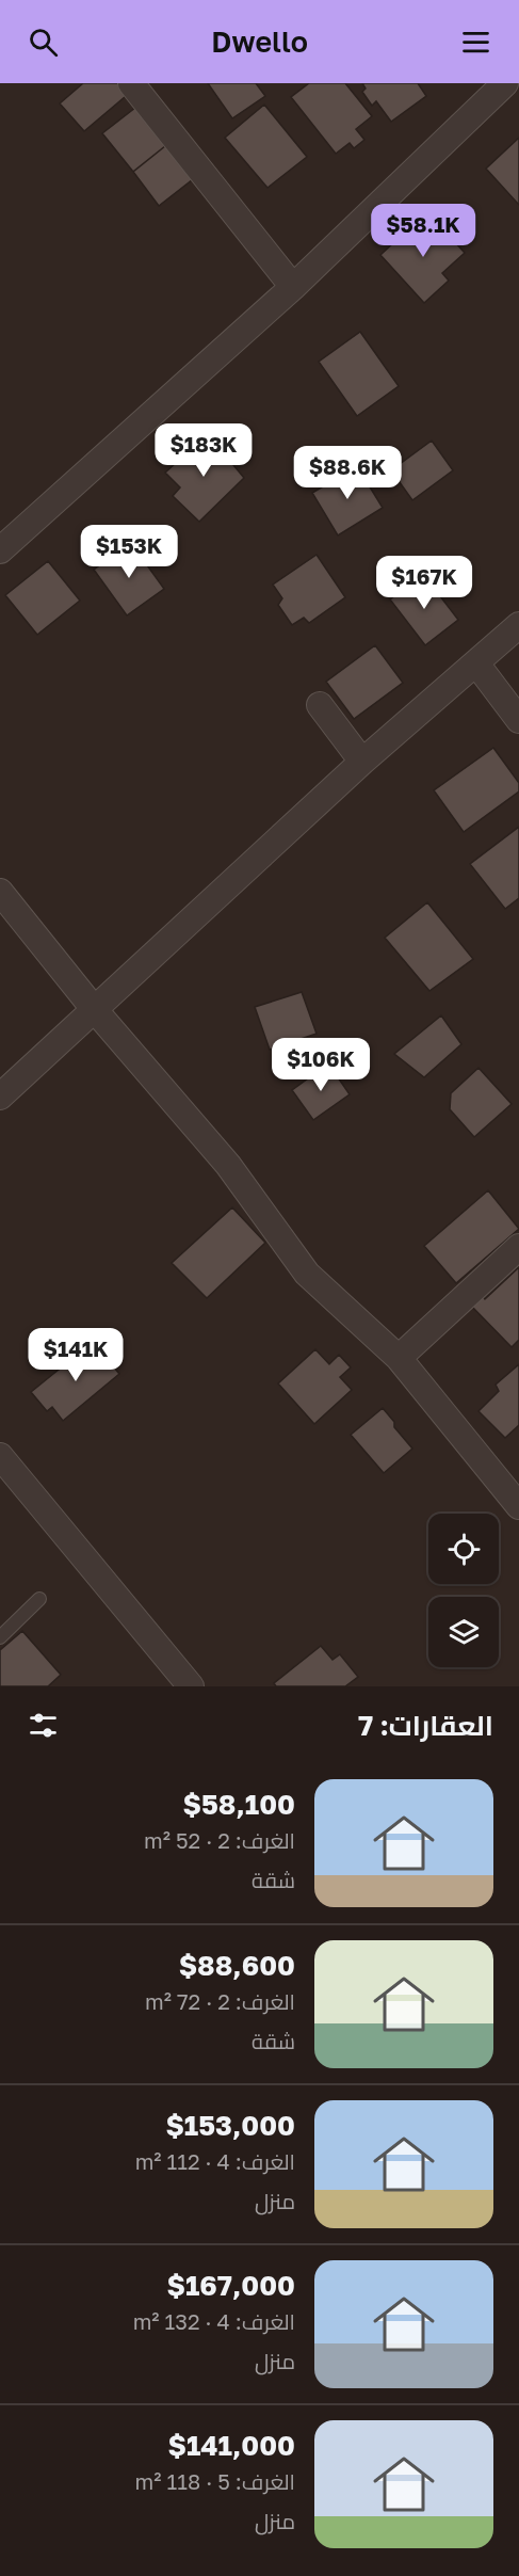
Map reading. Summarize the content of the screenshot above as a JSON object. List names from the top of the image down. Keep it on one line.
{"page":{"header":"Dwello","price":["$58.1K","$183K","$88.6K","$153K","$167K","$106K","$141K"],"heading":"العقارات: 7","list":[{"name":"$58,100","note":"الغرف: 2 · 52 m² · شقة"},{"name":"$88,600","note":"الغرف: 2 · 72 m² · شقة"},{"name":"$153,000","note":"الغرف: 4 · 112 m² · منزل"},{"name":"$167,000","note":"الغرف: 4 · 132 m² · منزل"},{"name":"$141,000","note":"الغرف: 5 · 118 m² · منزل"}]}}
